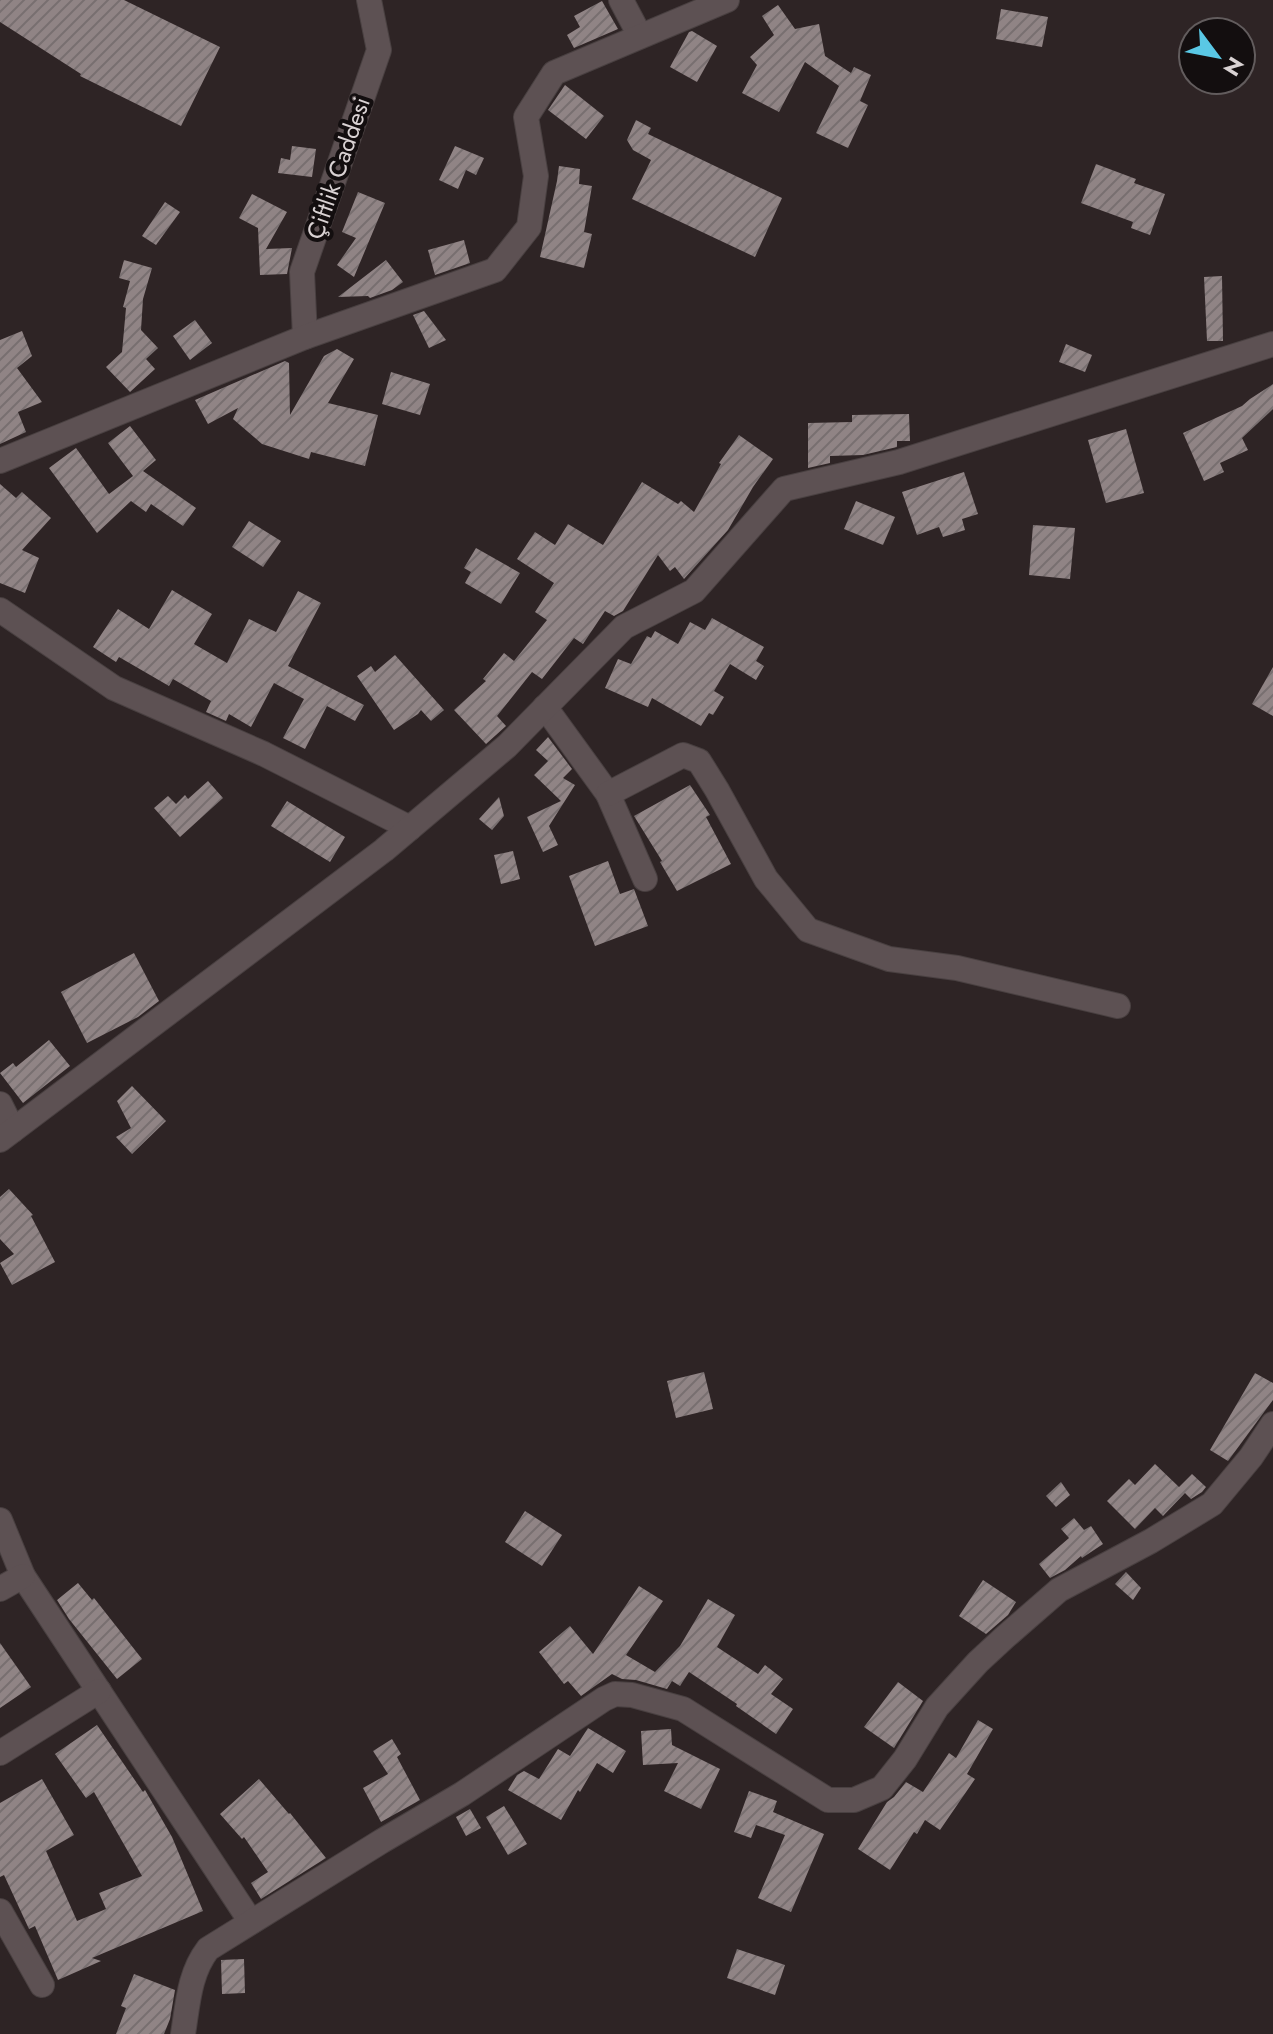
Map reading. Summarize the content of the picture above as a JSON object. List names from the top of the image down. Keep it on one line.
{"streets":{"street":["Çiftlik Caddesi"]},"north":"bottom right"}
